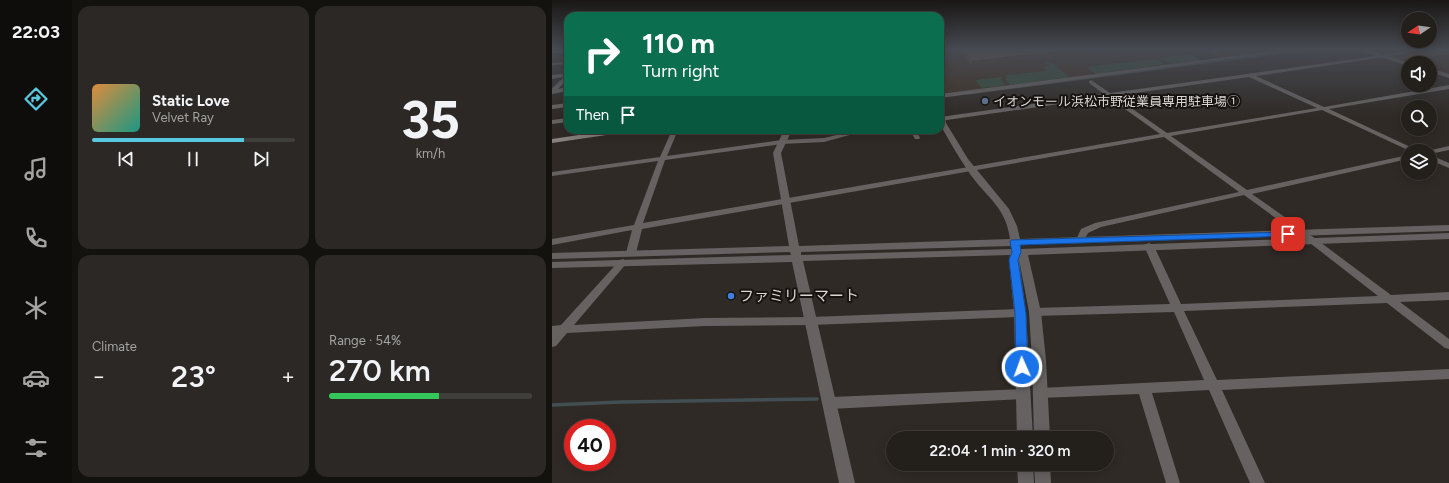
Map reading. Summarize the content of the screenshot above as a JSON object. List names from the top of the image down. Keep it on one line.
{"places":["イオンモール浜松市野従業員専用駐車場①","ファミリーマート"],"north":"left","page":{"tabs":"22:03","tile":[["35","km/h"],"Climate",["Range · 54%","270 km"]],"turn":["110 m","Turn right"],"song":["Static Love","Velvet Ray"],"then":"Then","heat":["−","23°","+"],"limit":"40","trip":"22:04 · 1 min · 320 m"}}
